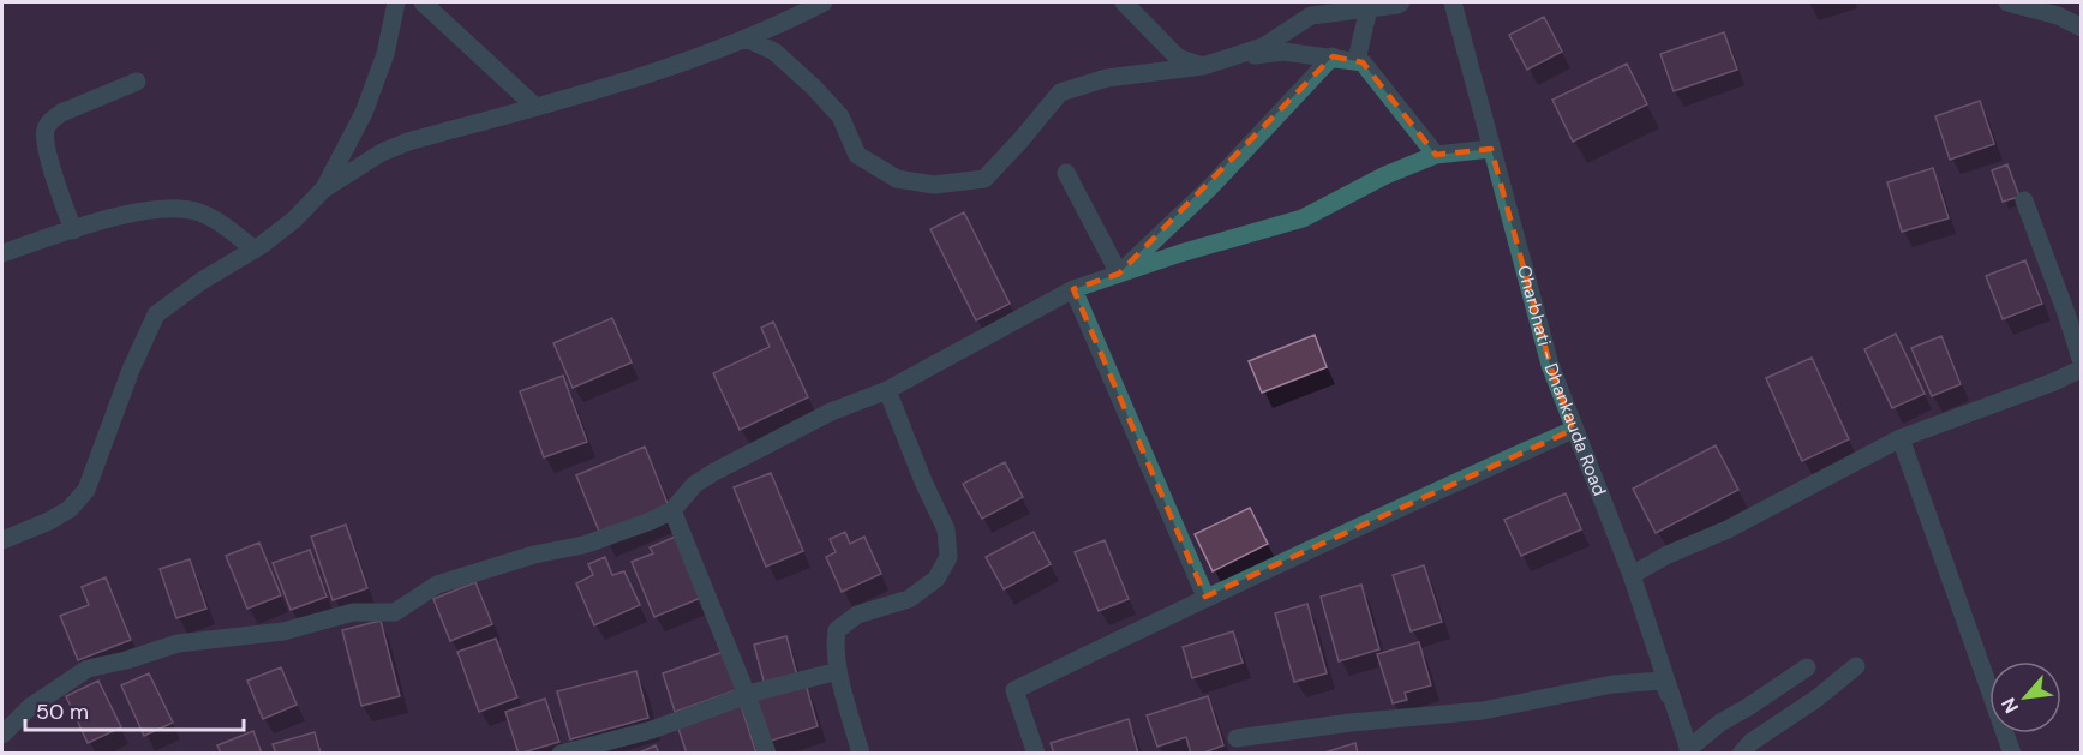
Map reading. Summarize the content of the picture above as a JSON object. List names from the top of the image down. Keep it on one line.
{"streets":{"street":["Charbhati - Dhankauda Road"]},"scale_bar":"50 m","north":"bottom left"}
